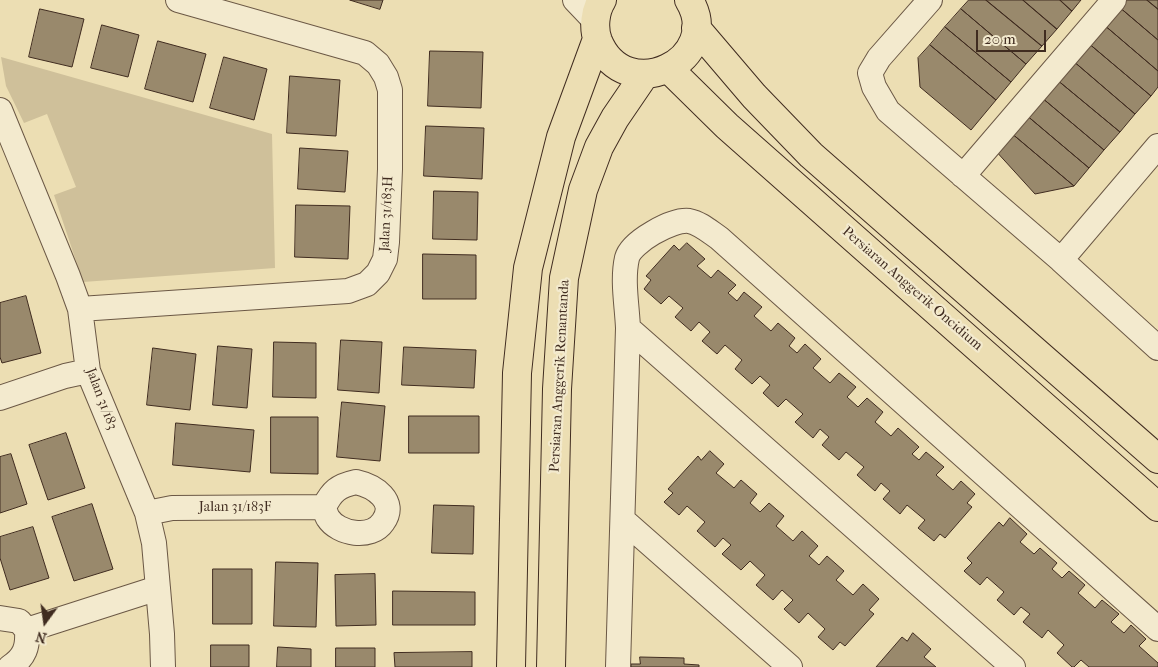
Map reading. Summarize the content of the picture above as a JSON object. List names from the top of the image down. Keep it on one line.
{"streets":{"main road":["Persiaran Anggerik Oncidium","Persiaran Anggerik Renantanda"],"street":["Jalan 31/183H","Jalan 31/183","Jalan 31/183F"]},"crossings":[["Jalan 31/183H","Jalan 31/183"],["Persiaran Anggerik Oncidium","Persiaran Anggerik Renantanda"],["Jalan 31/183","Jalan 31/183F"]],"scale_bar":"20 m","north":"bottom"}
